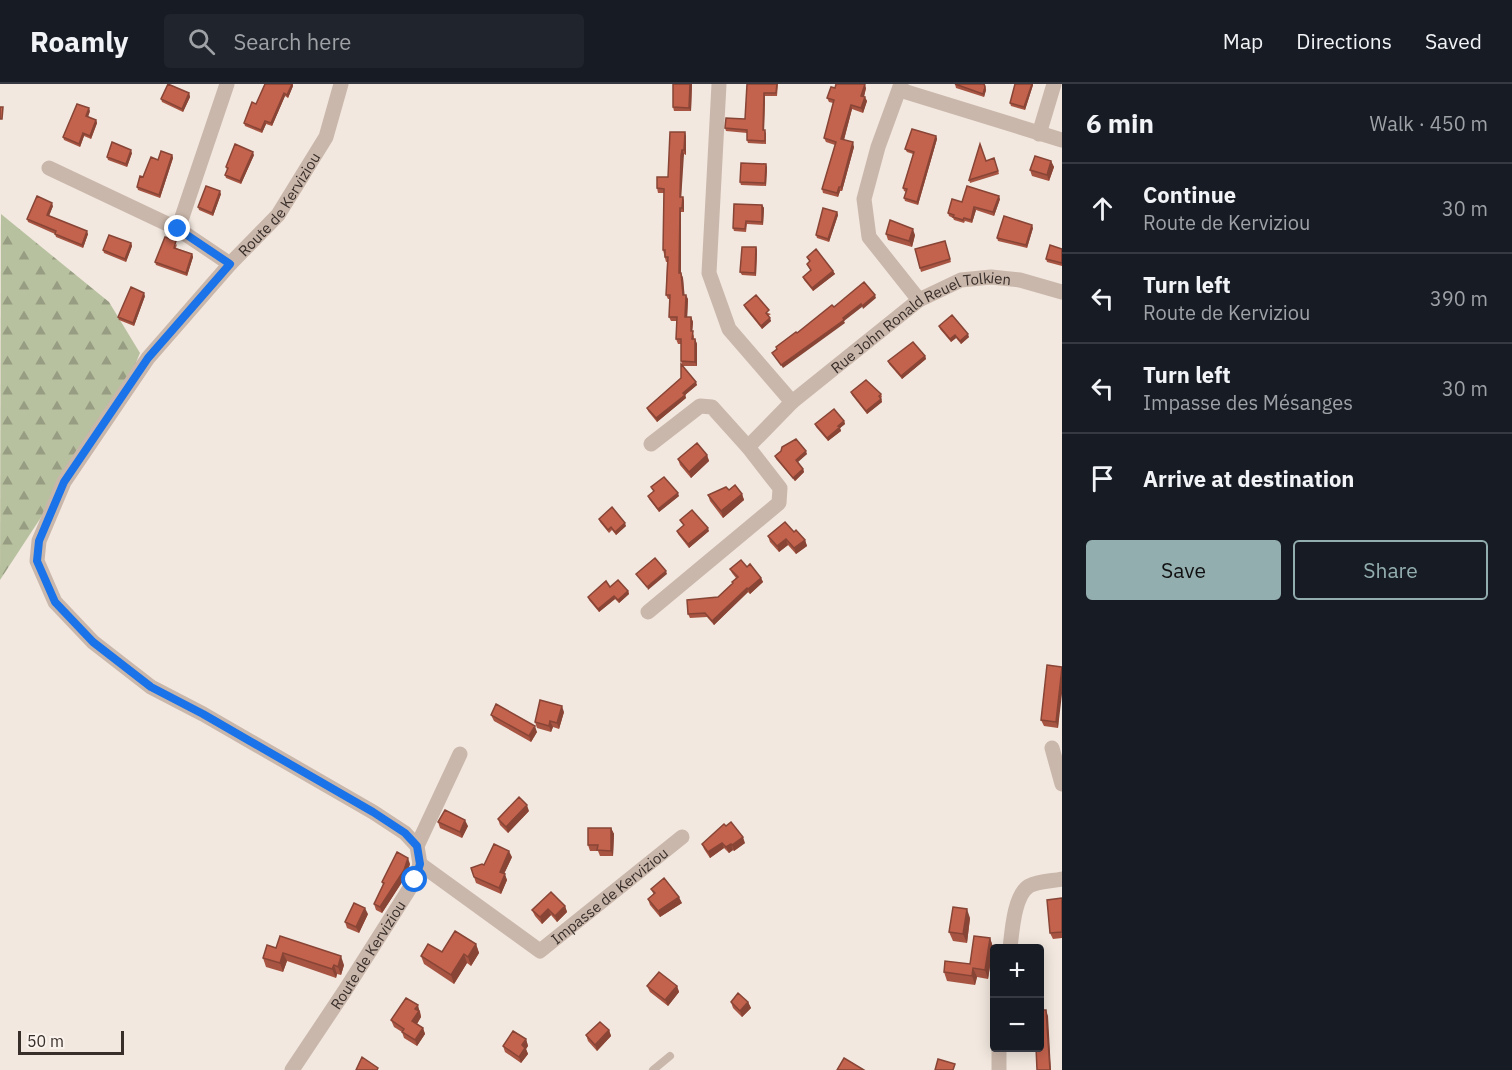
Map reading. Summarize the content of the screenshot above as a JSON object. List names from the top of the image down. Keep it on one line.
{"streets":{"street":["Route de Kerviziou","Rue John Ronald Reuel Tolkien","Impasse de Kerviziou"]},"crossings":[["Route de Kerviziou","Impasse de Kerviziou"]],"scale_bar":"50 m","page":{"header":"Roamly","search":"Search here","nav":["Map","Directions","Saved"],"heading":["6 min","Walk · 450 m"],"list":[["Continue","Route de Kerviziou","30 m"],["Turn left","Route de Kerviziou","390 m"],["Turn left","Impasse des Mésanges","30 m"],"Arrive at destination"],"buttons":["Save","Share"],"map_buttons":["+","−"],"scale":"50 m"}}
